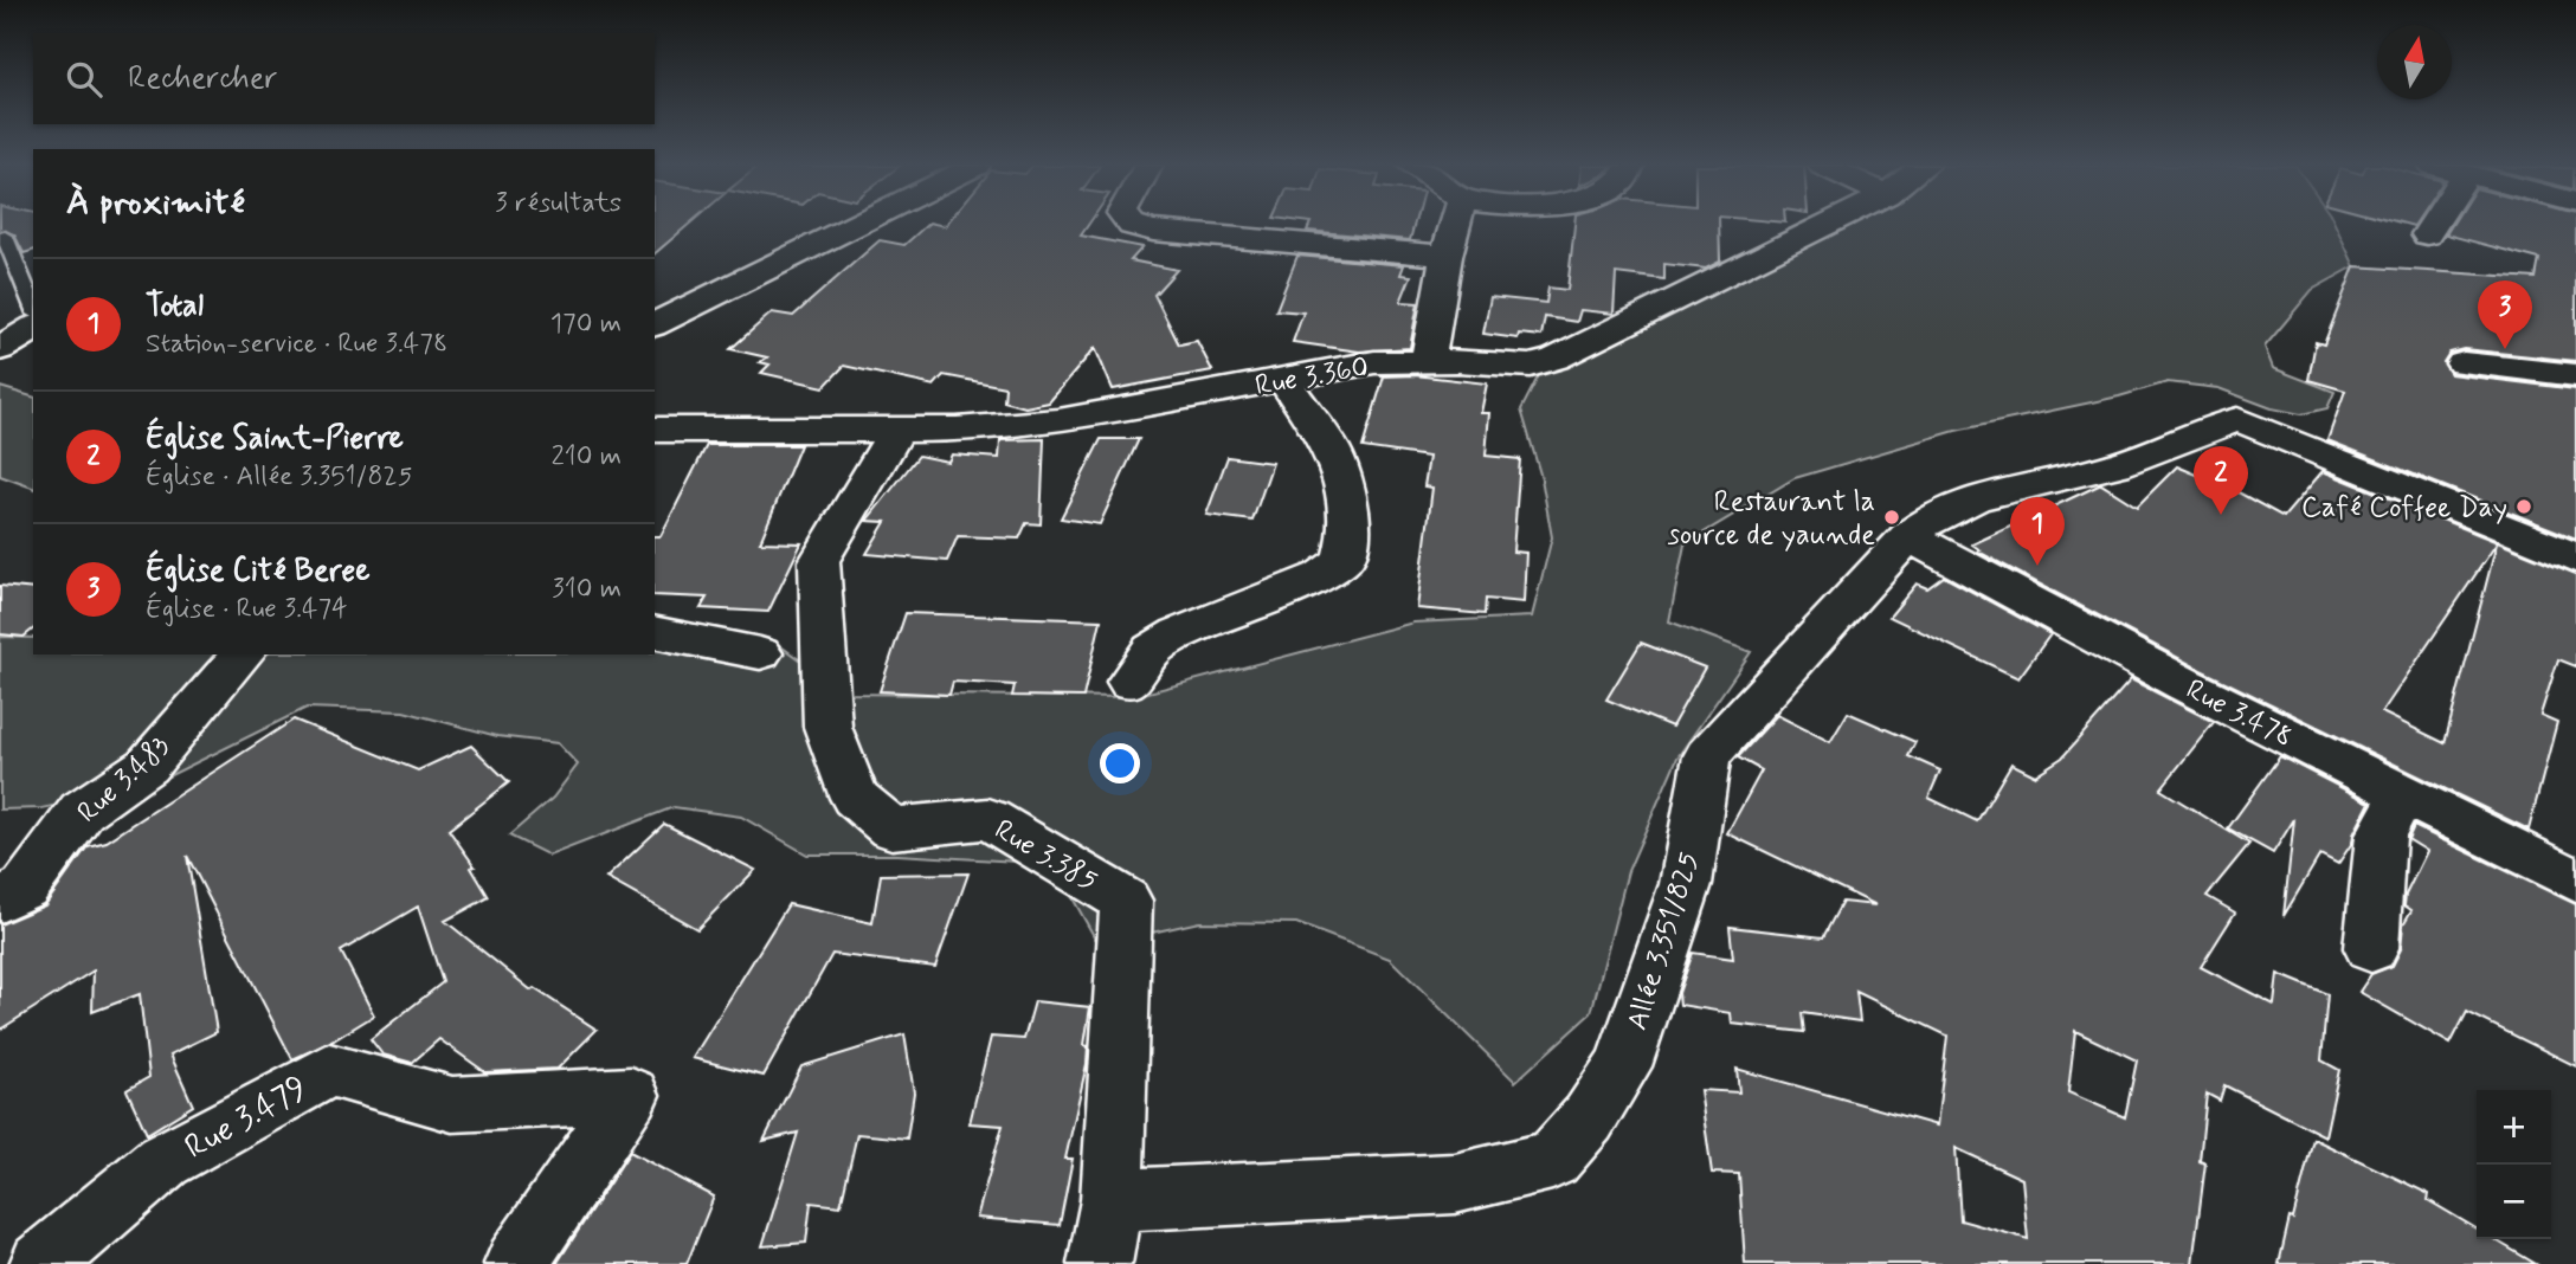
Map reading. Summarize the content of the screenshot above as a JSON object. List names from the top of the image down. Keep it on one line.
{"streets":{"street":["Rue 3.360","Rue 3.478","Rue 3.483","Rue 3.385","Allée 3.351/825","Rue 3.479"]},"crossings":[["Rue 3.360","Rue 3.385"],["Rue 3.478","Allée 3.351/825"],["Rue 3.385","Allée 3.351/825"]],"places":["Café Coffee Day","Restaurant la source de yaunde"],"north":"top","page":{"search":"Rechercher","heading":["À proximité","3 résultats"],"list":[{"mark":"1","name":"Total","note":"Station-service · Rue 3.478","value":"170 m"},{"mark":"2","name":"Église Saint-Pierre","note":"Église · Allée 3.351/825","value":"210 m"},{"mark":"3","name":"Église Cité Beree","note":"Église · Rue 3.474","value":"310 m"}],"pins":["3","2","1"],"map_buttons":["+","−"]}}
